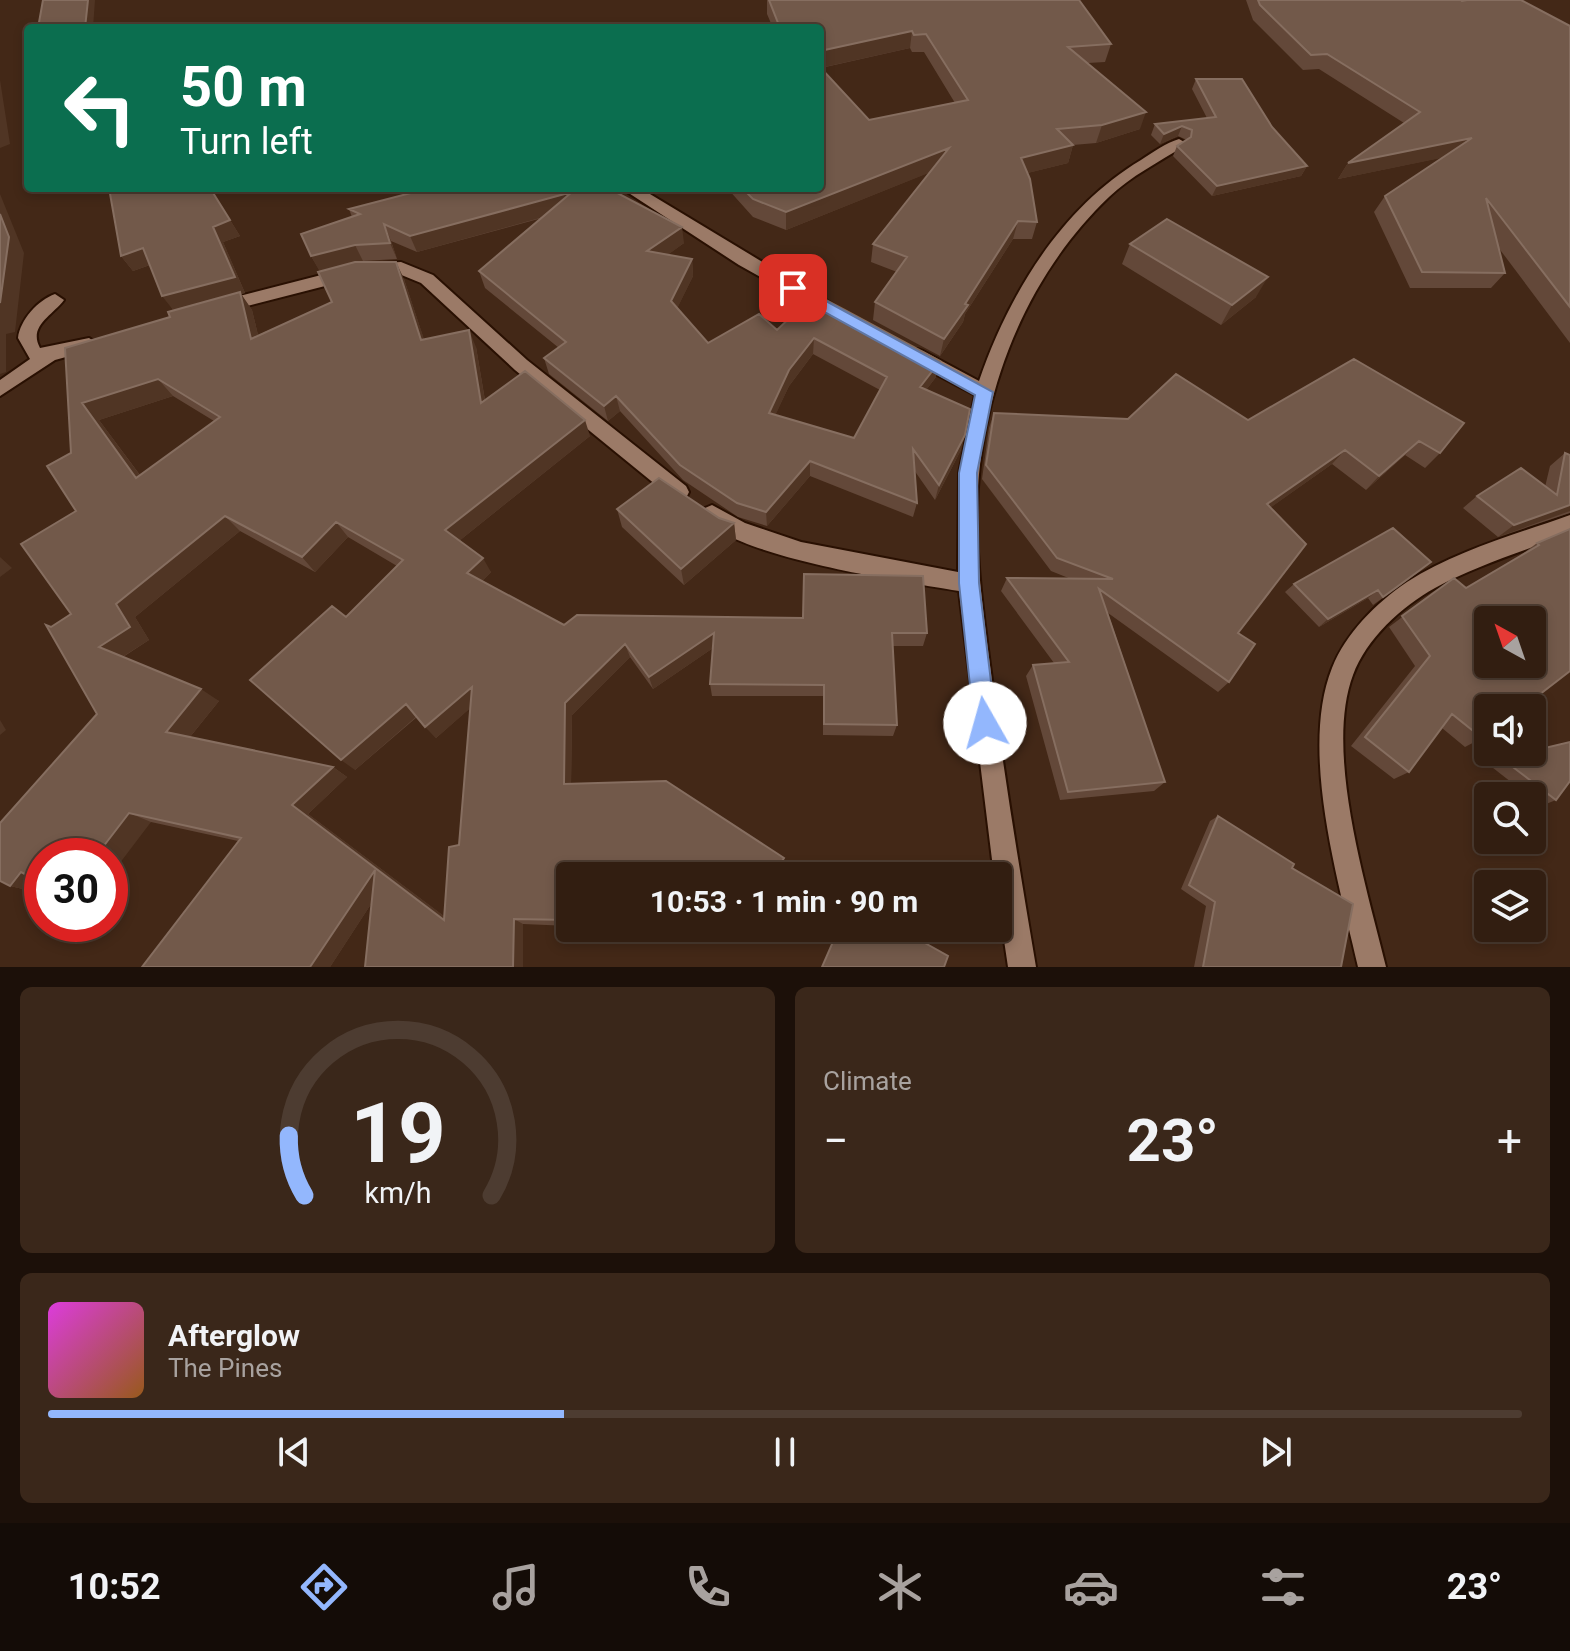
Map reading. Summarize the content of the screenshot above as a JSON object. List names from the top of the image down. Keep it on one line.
{"north":"top left","page":{"turn":["50 m","Turn left"],"limit":"30","trip":"10:53 · 1 min · 90 m","tile":"Climate","heat":["−","23°","+"],"song":["Afterglow","The Pines"],"tabs":["10:52","23°"],"gauge":["19","km/h"]}}
